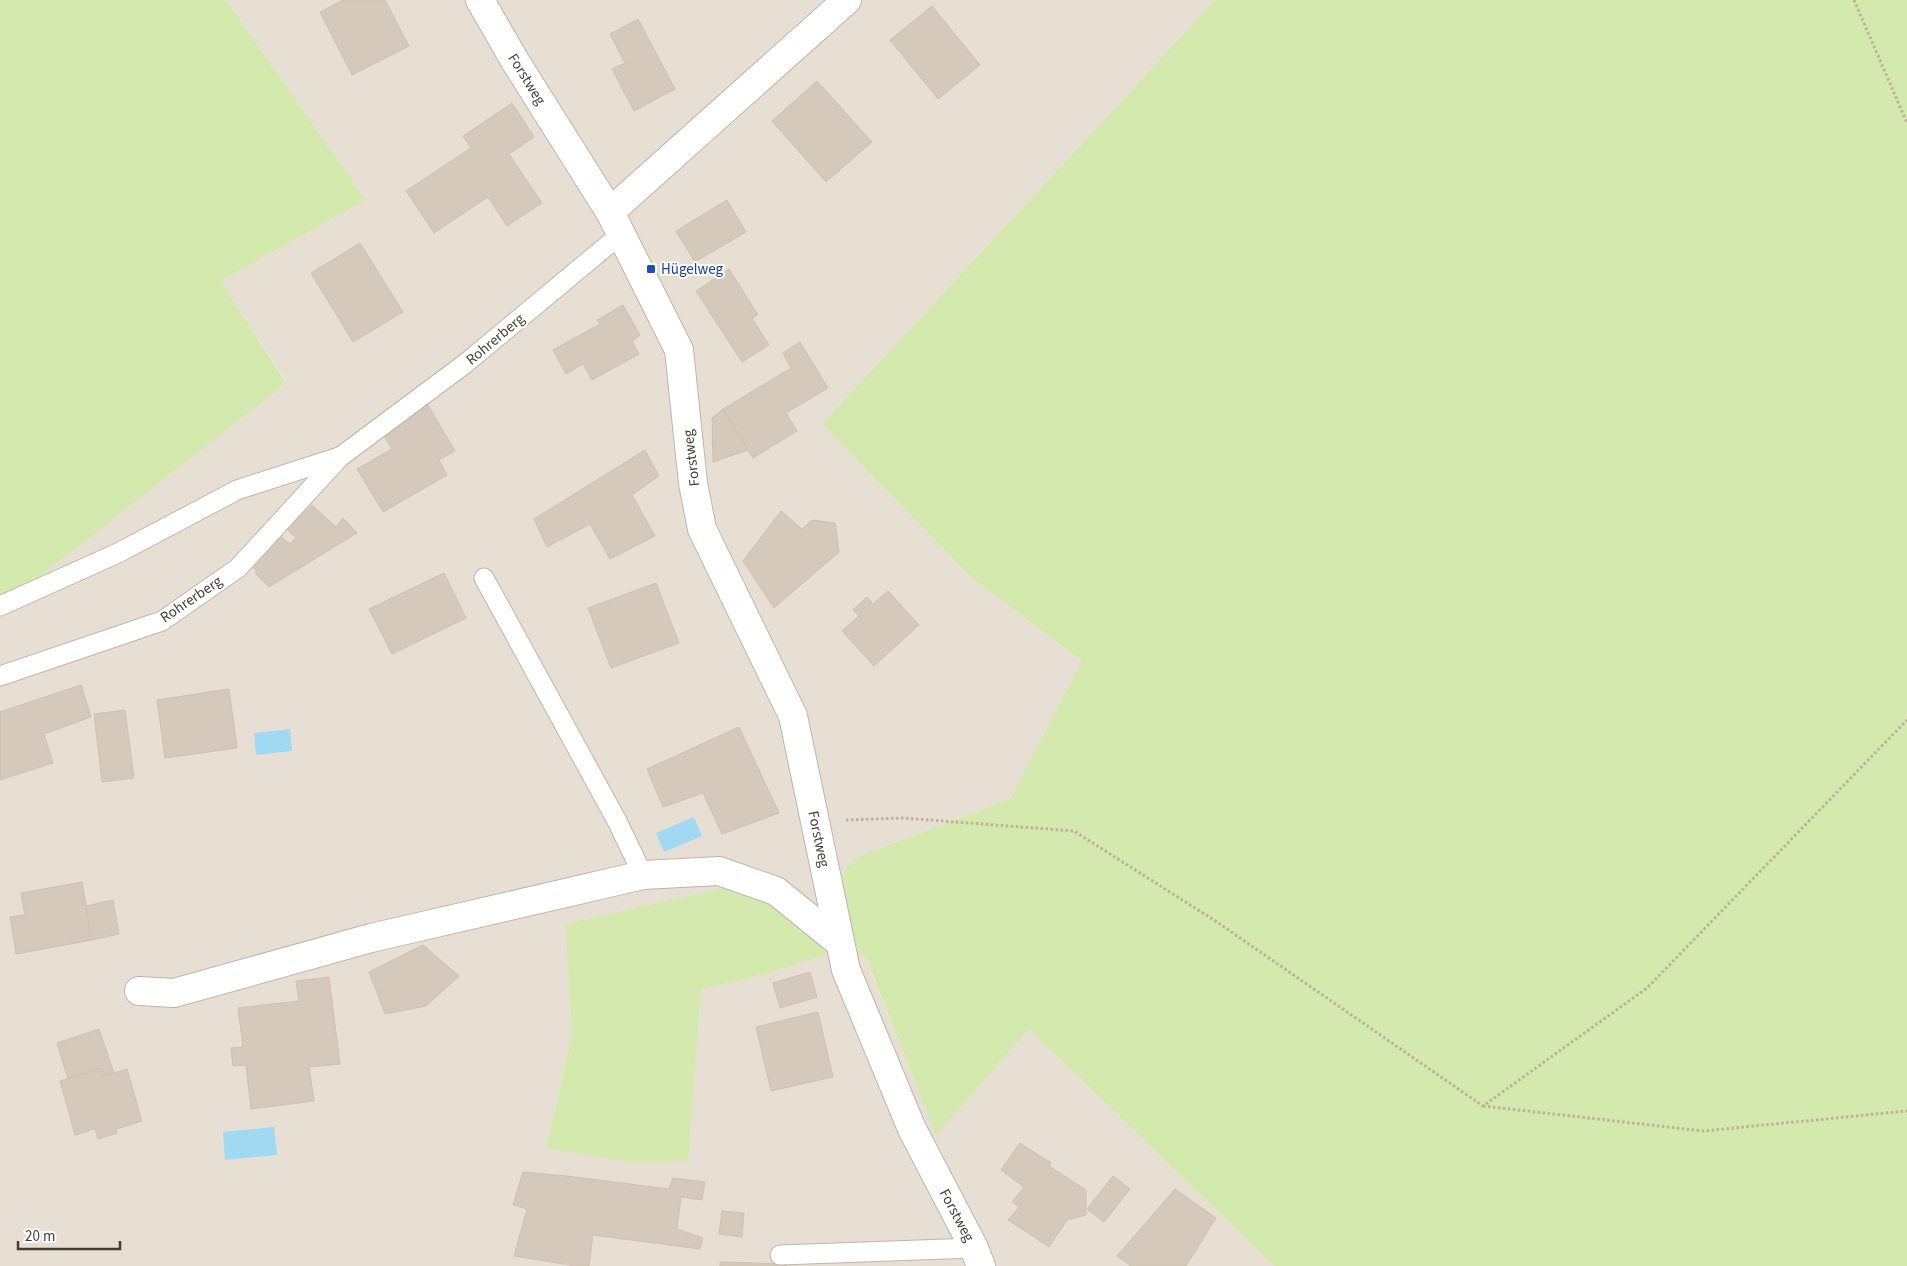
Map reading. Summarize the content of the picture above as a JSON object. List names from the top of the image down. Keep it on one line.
{"streets":{"street":["Forstweg"],"lane":["Rohrerberg"]},"crossings":[["Forstweg","Rohrerberg"]],"places":{"transit":["Hügelweg"]},"scale_bar":"20 m"}
